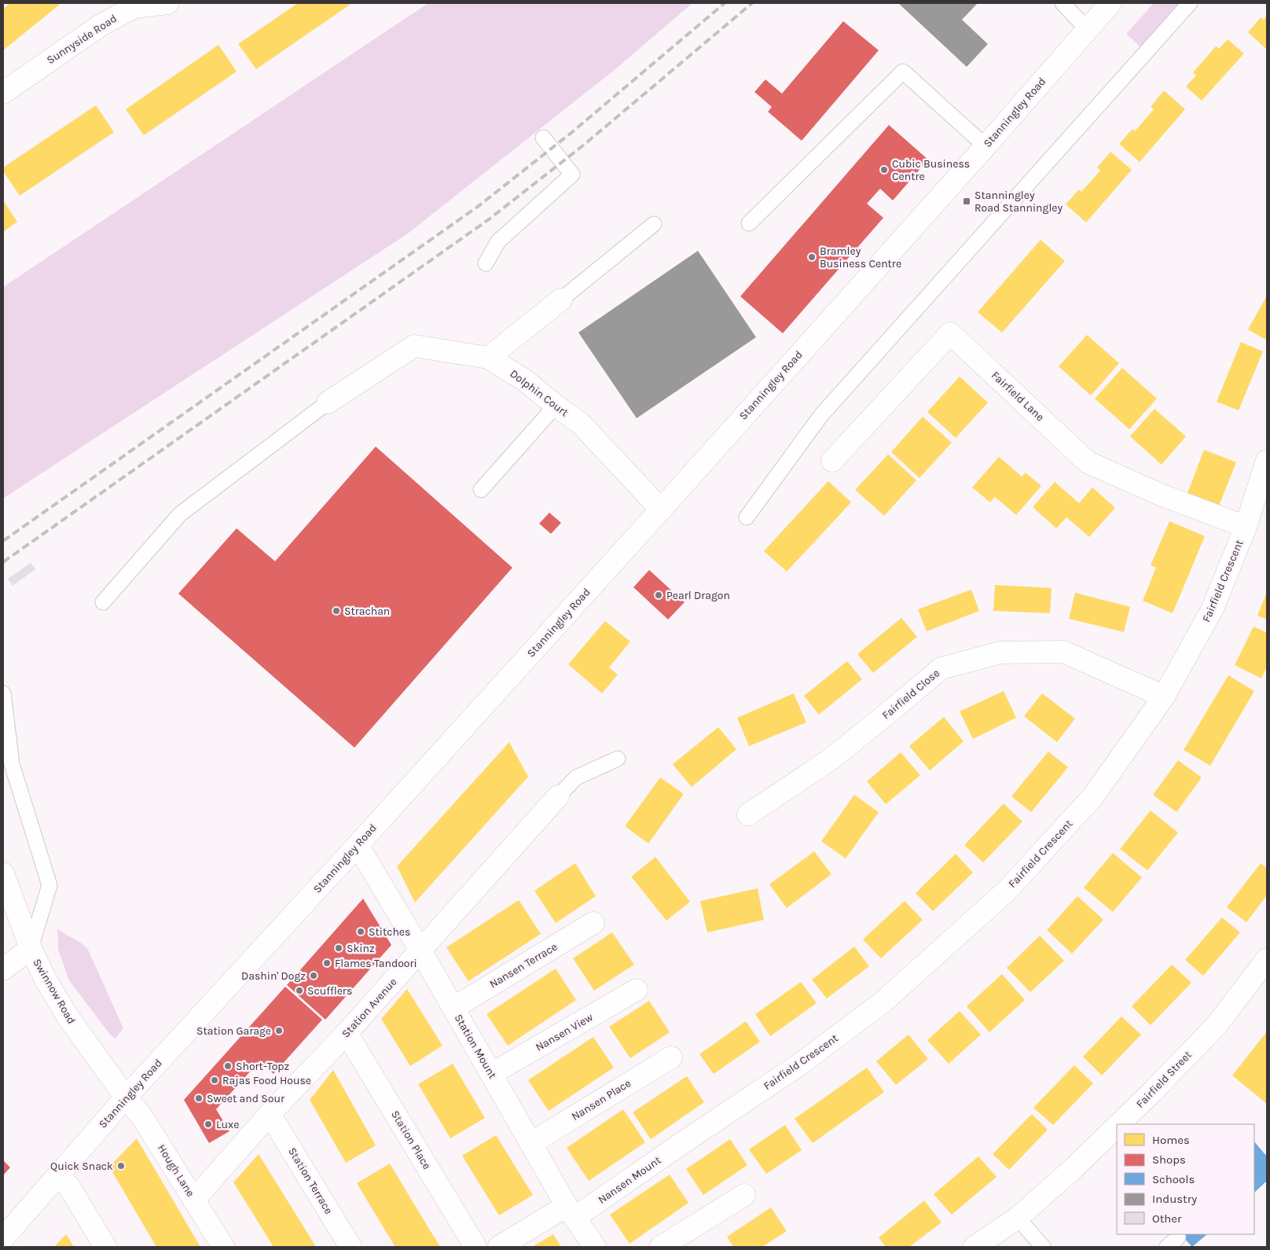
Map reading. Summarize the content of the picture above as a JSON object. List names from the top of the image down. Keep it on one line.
{"streets":{"street":["Sunnyside Road","Stanningley Road","Dolphin Court","Fairfield Lane","Fairfield Crescent","Fairfield Close","Nansen Terrace","Swinnow Road","Station Avenue","Nansen View","Station Mount","Fairfield Street","Nansen Place","Station Place","Hough Lane","Nansen Mount","Station Terrace"]},"crossings":[["Stanningley Road","Dolphin Court"],["Stanningley Road","Swinnow Road"],["Stanningley Road","Station Mount"],["Stanningley Road","Hough Lane"],["Fairfield Lane","Fairfield Crescent"],["Fairfield Crescent","Fairfield Close"],["Fairfield Crescent","Nansen Mount"],["Nansen Terrace","Station Mount"],["Swinnow Road","Hough Lane"],["Station Avenue","Station Mount"],["Station Avenue","Station Place"],["Station Avenue","Hough Lane"],["Station Avenue","Station Terrace"],["Nansen View","Station Mount"],["Station Mount","Nansen Place"],["Station Mount","Nansen Mount"]],"places":{"other":["Cubic Business Centre","Bramley Business Centre","Pearl Dragon","Strachan","Stitches","Skinz","Flames Tandoori","Dashin' Dogz","Scufflers","Station Garage","Short-Topz","Rajas Food House","Sweet and Sour","Luxe","Quick Snack"],"transit":["Stanningley Road Stanningley"]},"legend":["Homes","Shops","Schools","Industry","Other"]}
